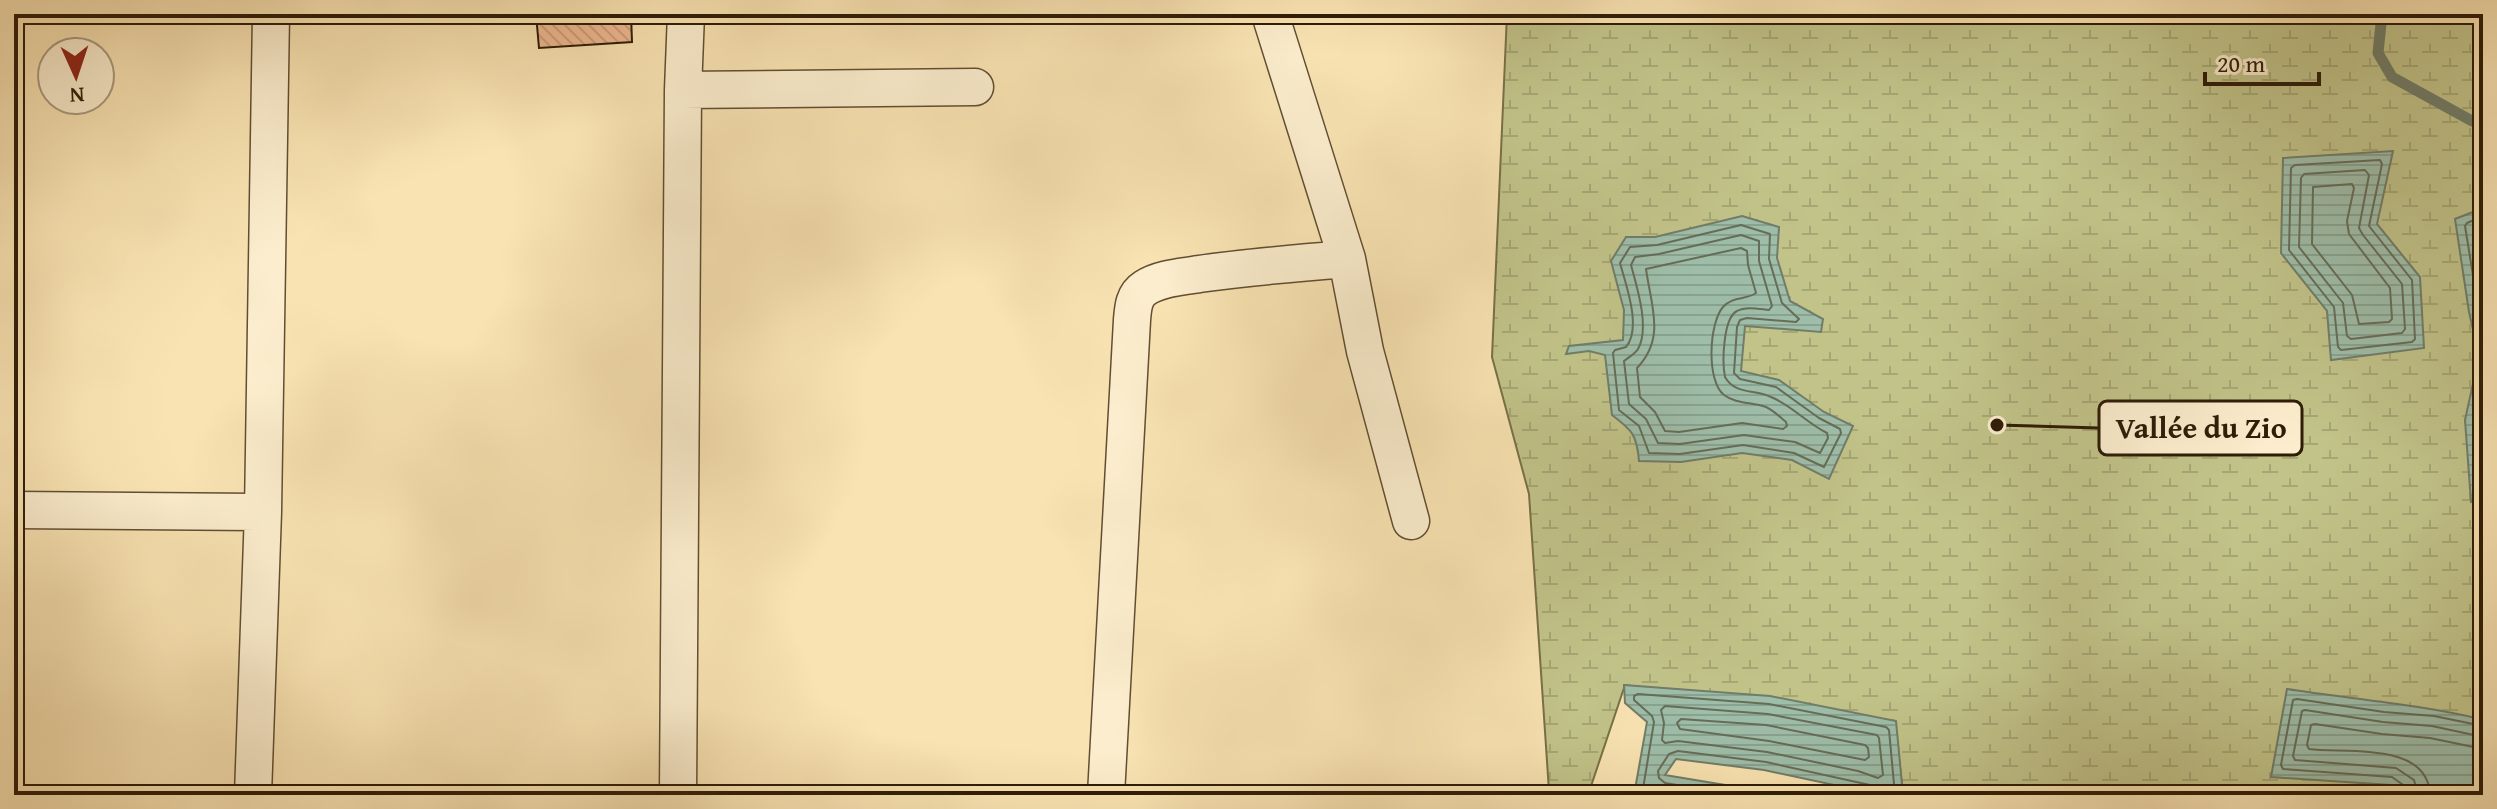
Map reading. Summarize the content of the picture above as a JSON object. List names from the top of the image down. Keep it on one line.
{"places":["Vallée du Zio"],"scale_bar":"20 m","north":"bottom"}
